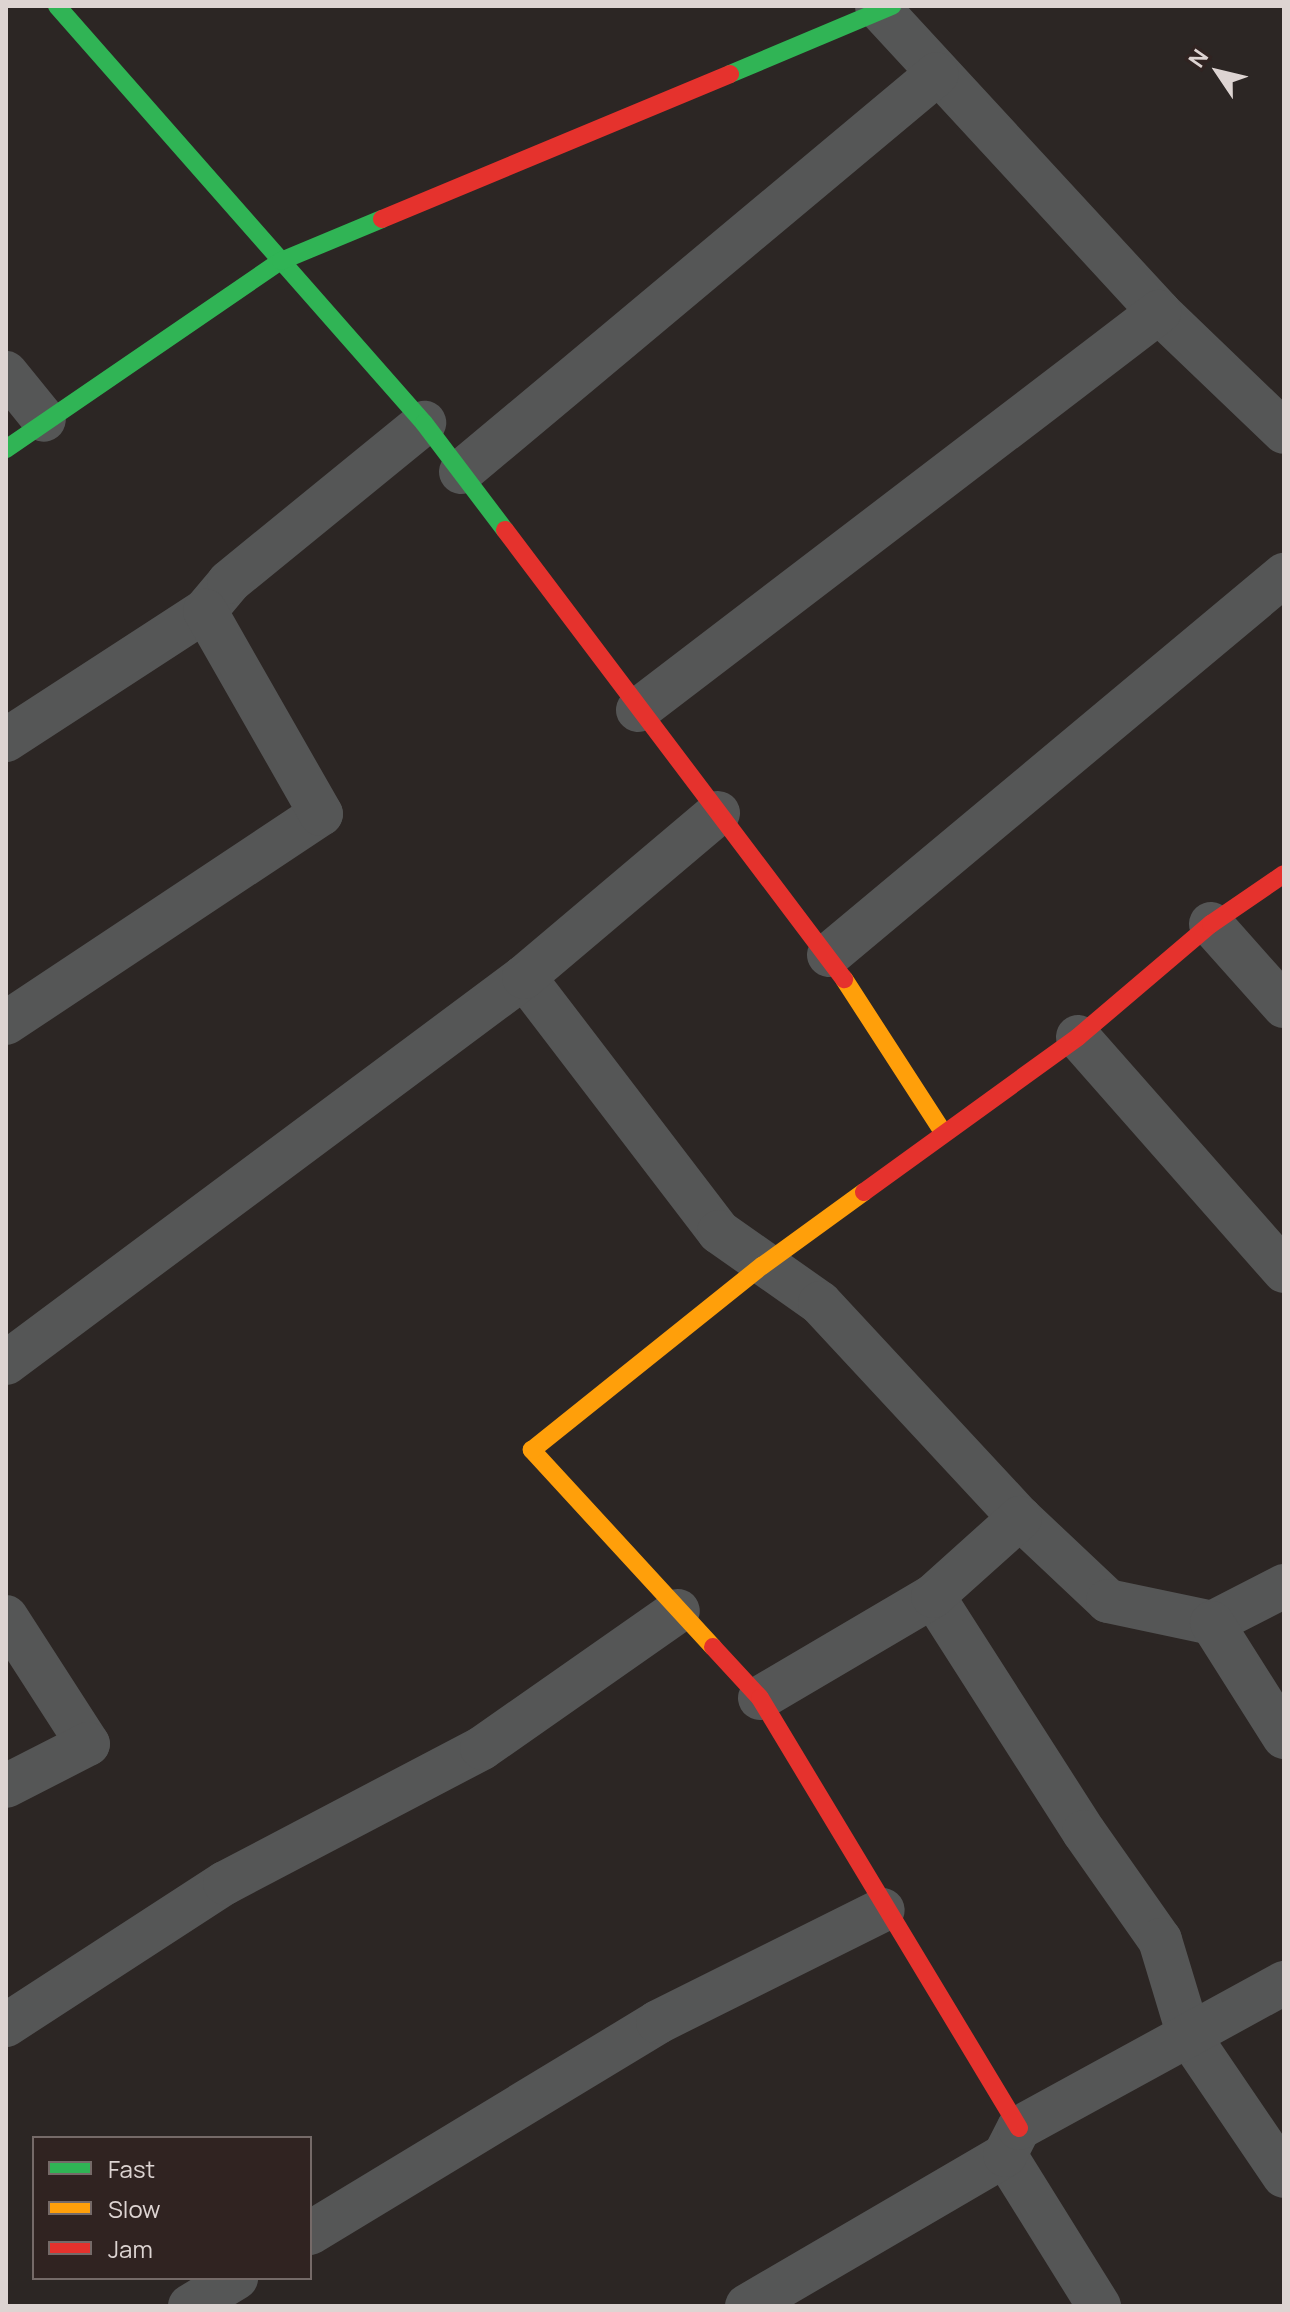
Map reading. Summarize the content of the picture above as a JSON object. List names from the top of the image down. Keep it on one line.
{"legend":["Fast","Slow","Jam"],"north":"top left"}
